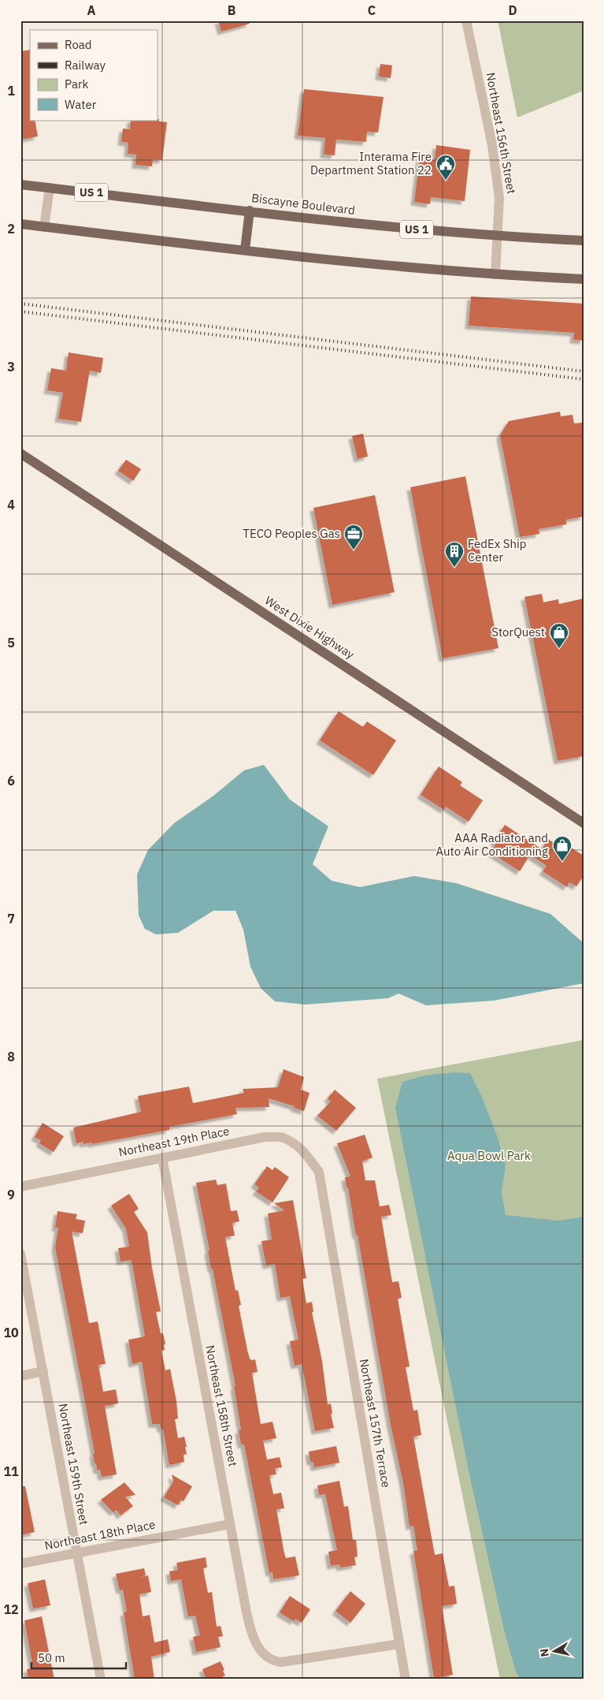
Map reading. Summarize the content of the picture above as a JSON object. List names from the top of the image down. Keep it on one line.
{"streets":{"main road":["US 1","Biscayne Boulevard","West Dixie Highway"],"street":["Northeast 156th Street","Northeast 19th Place","Northeast 158th Street","Northeast 157th Terrace","Northeast 159th Street","Northeast 18th Place"]},"crossings":[["Northeast 156th Street","Biscayne Boulevard"],["Northeast 19th Place","Northeast 158th Street"],["Northeast 19th Place","Northeast 157th Terrace"],["Northeast 158th Street","Northeast 157th Terrace"],["Northeast 158th Street","Northeast 18th Place"],["Northeast 159th Street","Northeast 18th Place"]],"parks":["Aqua Bowl Park"],"places":{"public building":["Interama Fire Department Station 22"],"office":["TECO Peoples Gas"],"building":["FedEx Ship Center"],"shop":["StorQuest","AAA Radiator and Auto Air Conditioning"]},"legend":["Road","Railway","Park","Water"],"scale_bar":"50 m","north":"left","grid":{"columns":["A","B","C","D"],"rows":["1","2","3","4","5","6","7","8","9","10","11","12"]}}
